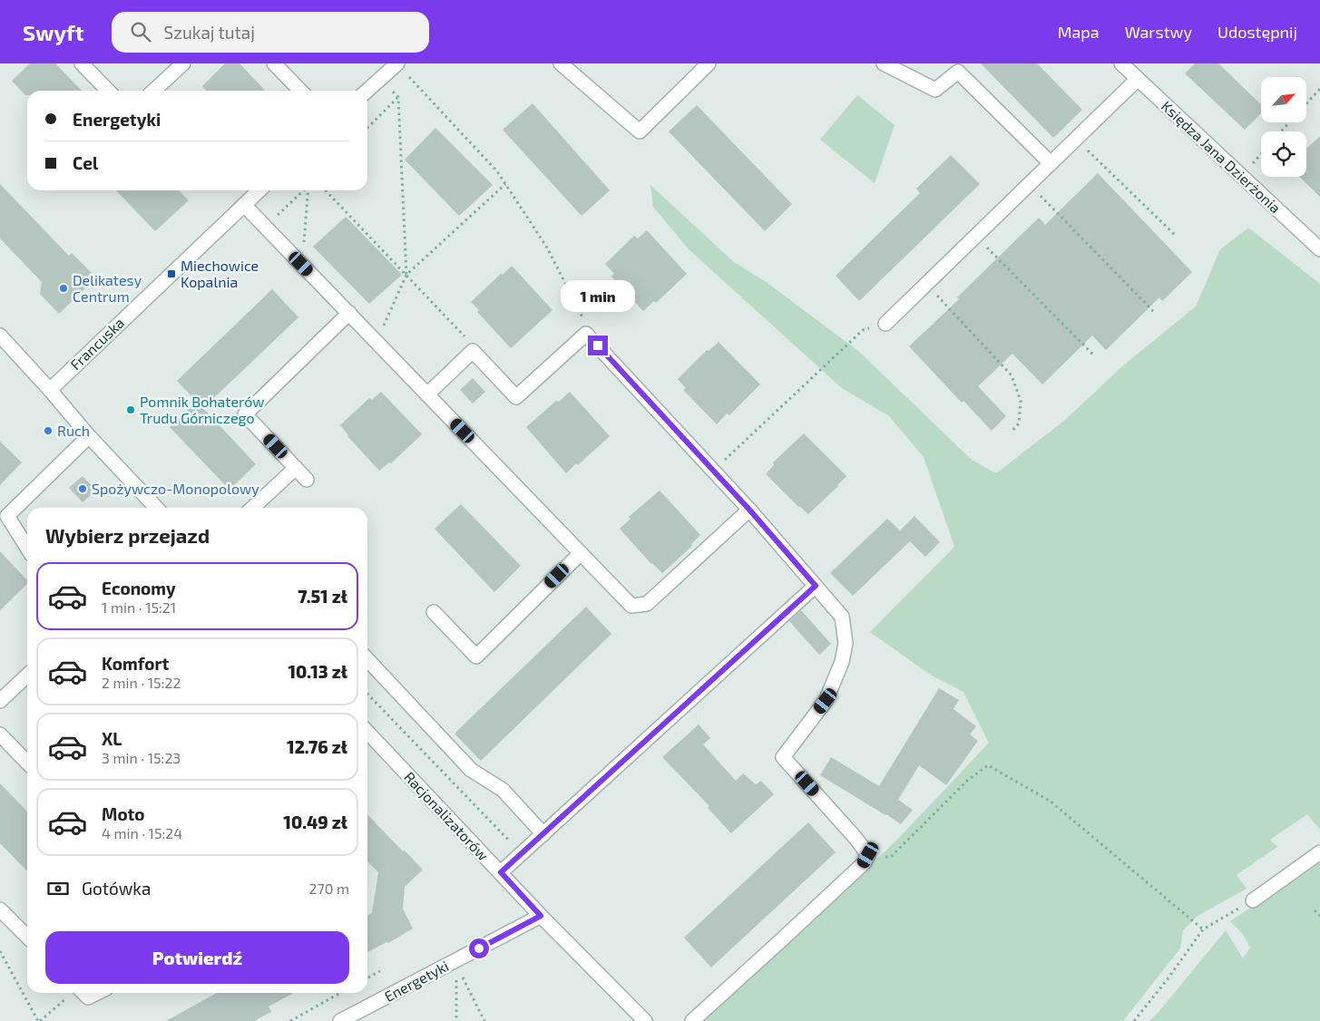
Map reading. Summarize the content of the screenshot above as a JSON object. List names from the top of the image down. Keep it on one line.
{"streets":{"street":["Księdza Jana Dzierżonia","Francuska","Racjonalizatorów","Energetyki"]},"crossings":[["Racjonalizatorów","Energetyki"]],"places":{"transit":["Miechowice Kopalnia"],"other":["Delikatesy Centrum","Pomnik Bohaterów Trudu Górniczego","Ruch","Spożywczo-Monopolowy"]},"north":"top right","page":{"header":"Swyft","search":"Szukaj tutaj","nav":["Mapa","Warstwy","Udostępnij"],"banner":["Energetyki","Cel"],"bubble":"1 min","heading":"Wybierz przejazd","list":[{"name":"Economy","note":"1 min · 15:21","value":"7.51 zł"},{"name":"Komfort","note":"2 min · 15:22","value":"10.13 zł"},{"name":"XL","note":"3 min · 15:23","value":"12.76 zł"},{"name":"Moto","note":"4 min · 15:24","value":"10.49 zł"}],"pay":["Gotówka","270 m"],"buttons":"Potwierdź"}}
